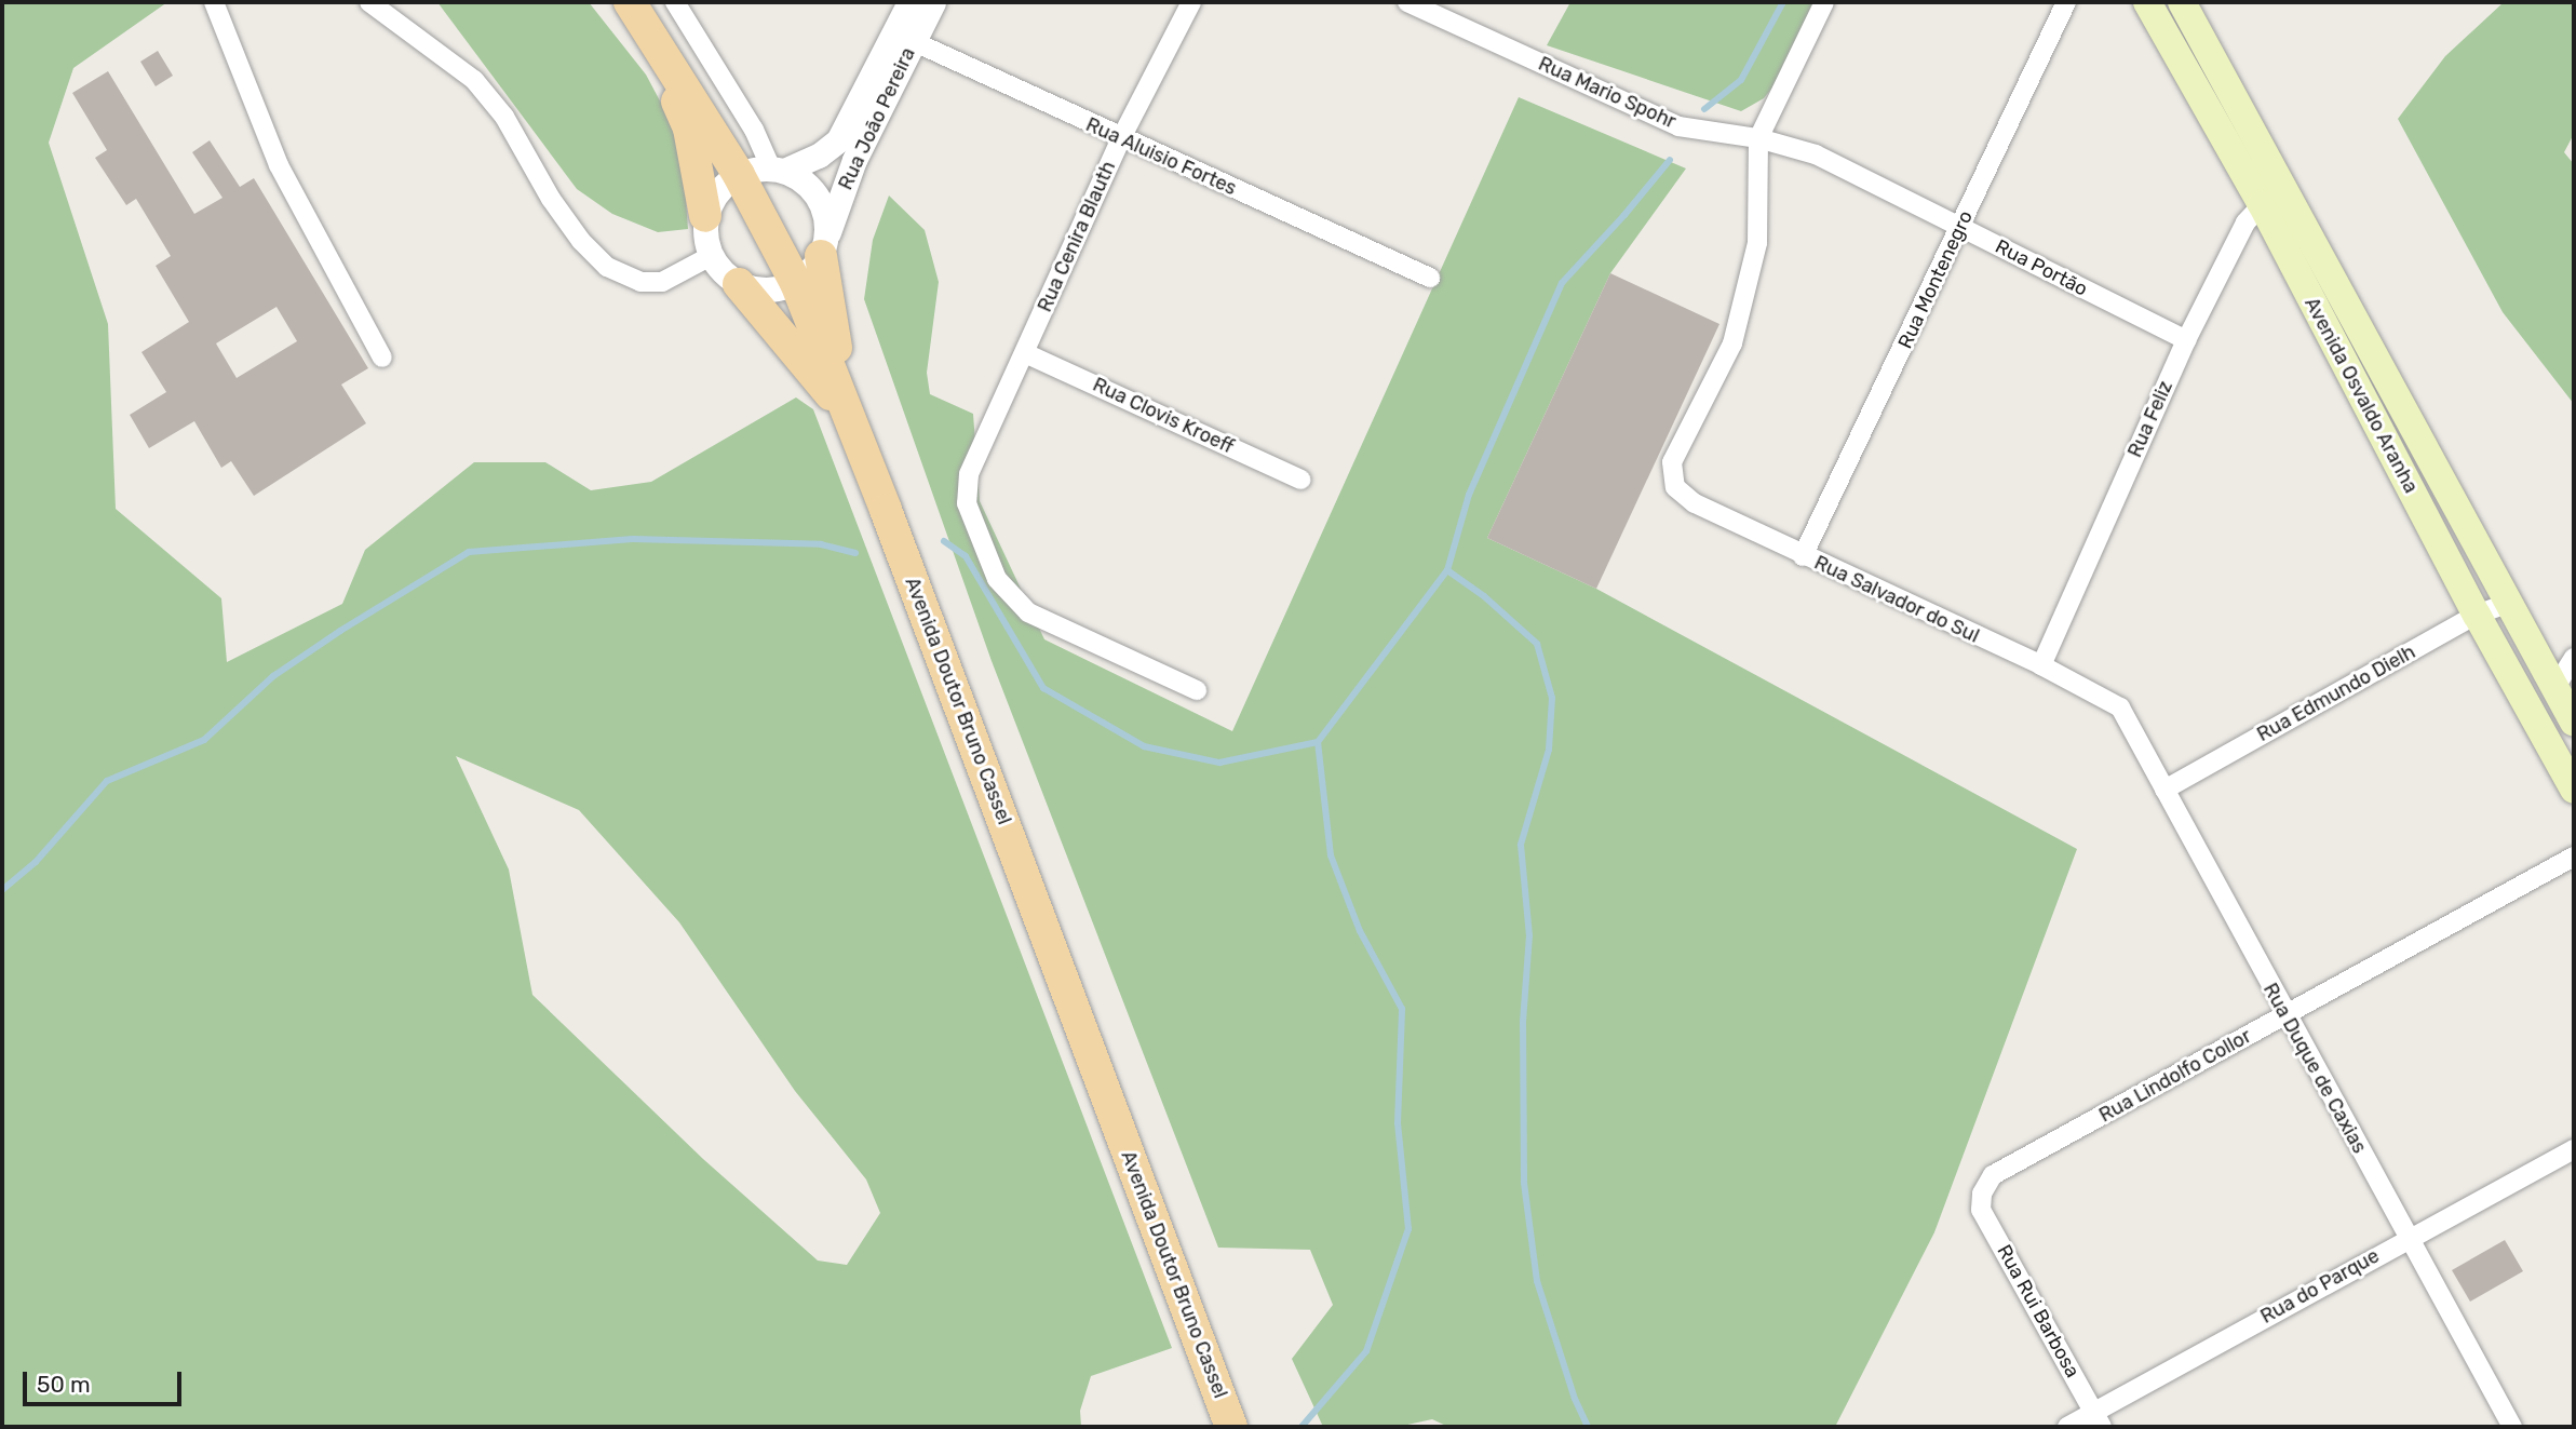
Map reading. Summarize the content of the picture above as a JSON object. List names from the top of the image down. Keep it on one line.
{"streets":{"main road":["Avenida Osvaldo Aranha","Avenida Doutor Bruno Cassel"],"street":["Rua Mario Spohr","Rua João Pereira","Rua Aluisio Fortes","Rua Cenira Blauth","Rua Portão","Rua Montenegro","Rua Clovis Kroeff","Rua Feliz","Rua Salvador do Sul","Rua Edmundo Dielh","Rua Duque de Caxias","Rua Lindolfo Collor","Rua do Parque","Rua Rui Barbosa"]},"crossings":[["Rua Mario Spohr","Rua Portão"],["Rua Mario Spohr","Rua Salvador do Sul"],["Rua João Pereira","Rua Aluisio Fortes"],["Rua João Pereira","Avenida Doutor Bruno Cassel"],["Rua Aluisio Fortes","Rua Cenira Blauth"],["Rua Cenira Blauth","Rua Clovis Kroeff"],["Rua Portão","Rua Montenegro"],["Rua Portão","Rua Feliz"],["Rua Montenegro","Rua Salvador do Sul"],["Avenida Osvaldo Aranha","Rua Feliz"],["Avenida Osvaldo Aranha","Rua Edmundo Dielh"],["Rua Feliz","Rua Salvador do Sul"],["Rua Salvador do Sul","Rua Duque de Caxias"],["Rua Edmundo Dielh","Rua Duque de Caxias"],["Rua Duque de Caxias","Rua Lindolfo Collor"],["Rua Duque de Caxias","Rua do Parque"],["Rua Lindolfo Collor","Rua Rui Barbosa"],["Rua do Parque","Rua Rui Barbosa"]],"scale_bar":"50 m"}
